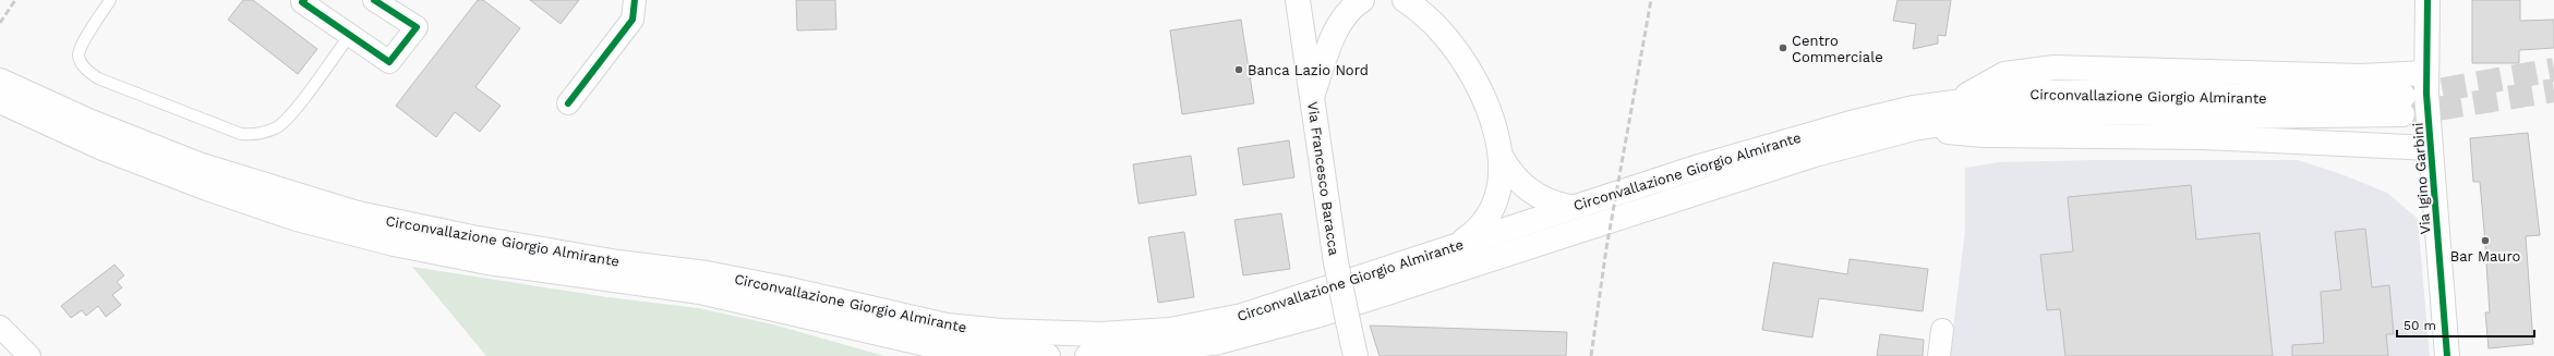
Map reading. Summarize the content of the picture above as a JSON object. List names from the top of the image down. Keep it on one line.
{"streets":{"main road":["Circonvallazione Giorgio Almirante","Via Francesco Baracca","Via Igino Garbini"]},"places":["Centro Commerciale","Banca Lazio Nord","Bar Mauro"],"scale_bar":"50 m"}
